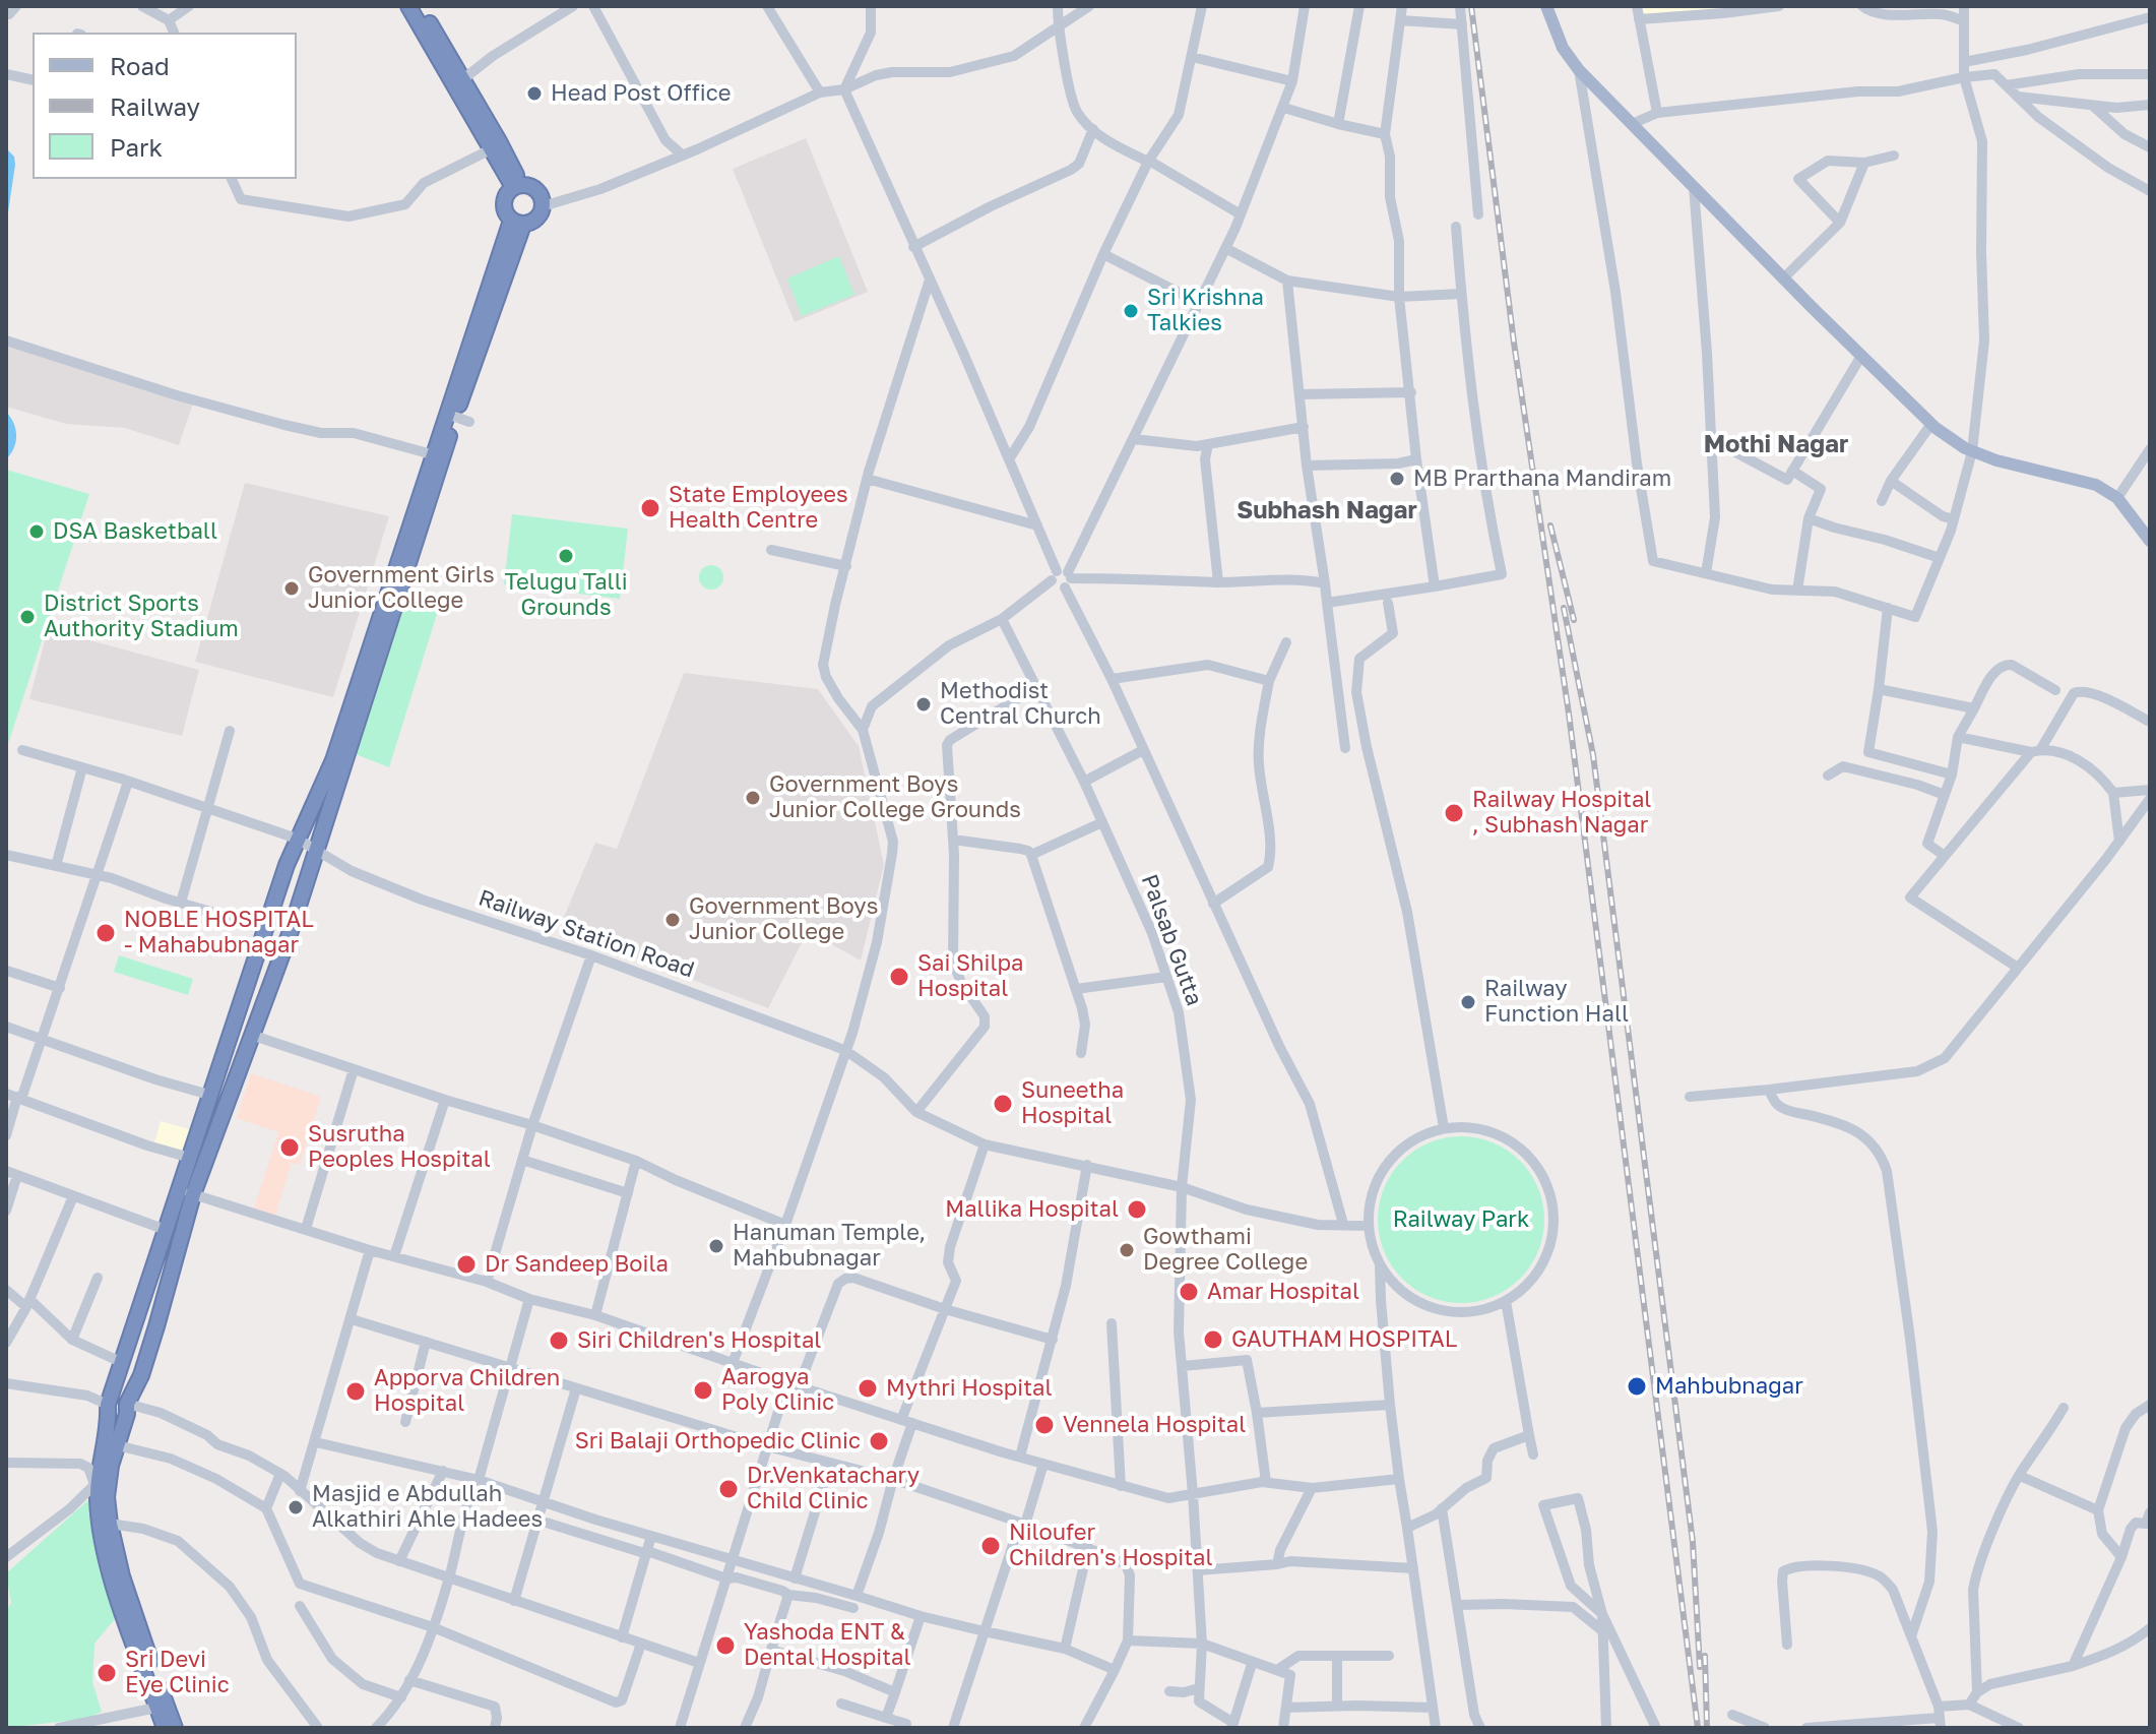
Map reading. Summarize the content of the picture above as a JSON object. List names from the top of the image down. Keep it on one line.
{"streets":{"street":["Railway Station Road","Palsab Gutta"]},"districts":["Mothi Nagar","Subhash Nagar"],"parks":["Railway Park"],"places":["Head Post Office","Sri Krishna Talkies","MB Prarthana Mandiram","State Employees Health Centre","DSA Basketball","Telugu Talli Grounds","Government Girls Junior College","District Sports Authority Stadium","Methodist Central Church","Government Boys Junior College Grounds","Railway Hospital , Subhash Nagar","Government Boys Junior College","NOBLE HOSPITAL - Mahabubnagar","Sai Shilpa Hospital","Railway Function Hall","Suneetha Hospital","Susrutha Peoples Hospital","Mallika Hospital","Hanuman Temple, Mahbubnagar","Gowthami Degree College","Dr Sandeep Boila","Amar Hospital","GAUTHAM HOSPITAL","Siri Children's Hospital","Mahbubnagar","Mythri Hospital","Aarogya Poly Clinic","Apporva Children Hospital","Vennela Hospital","Sri Balaji Orthopedic Clinic","Dr.Venkatachary Child Clinic","Masjid e Abdullah Alkathiri Ahle Hadees","Niloufer Children's Hospital","Yashoda ENT & Dental Hospital","Sri Devi Eye Clinic"],"legend":["Road","Railway","Park"]}
